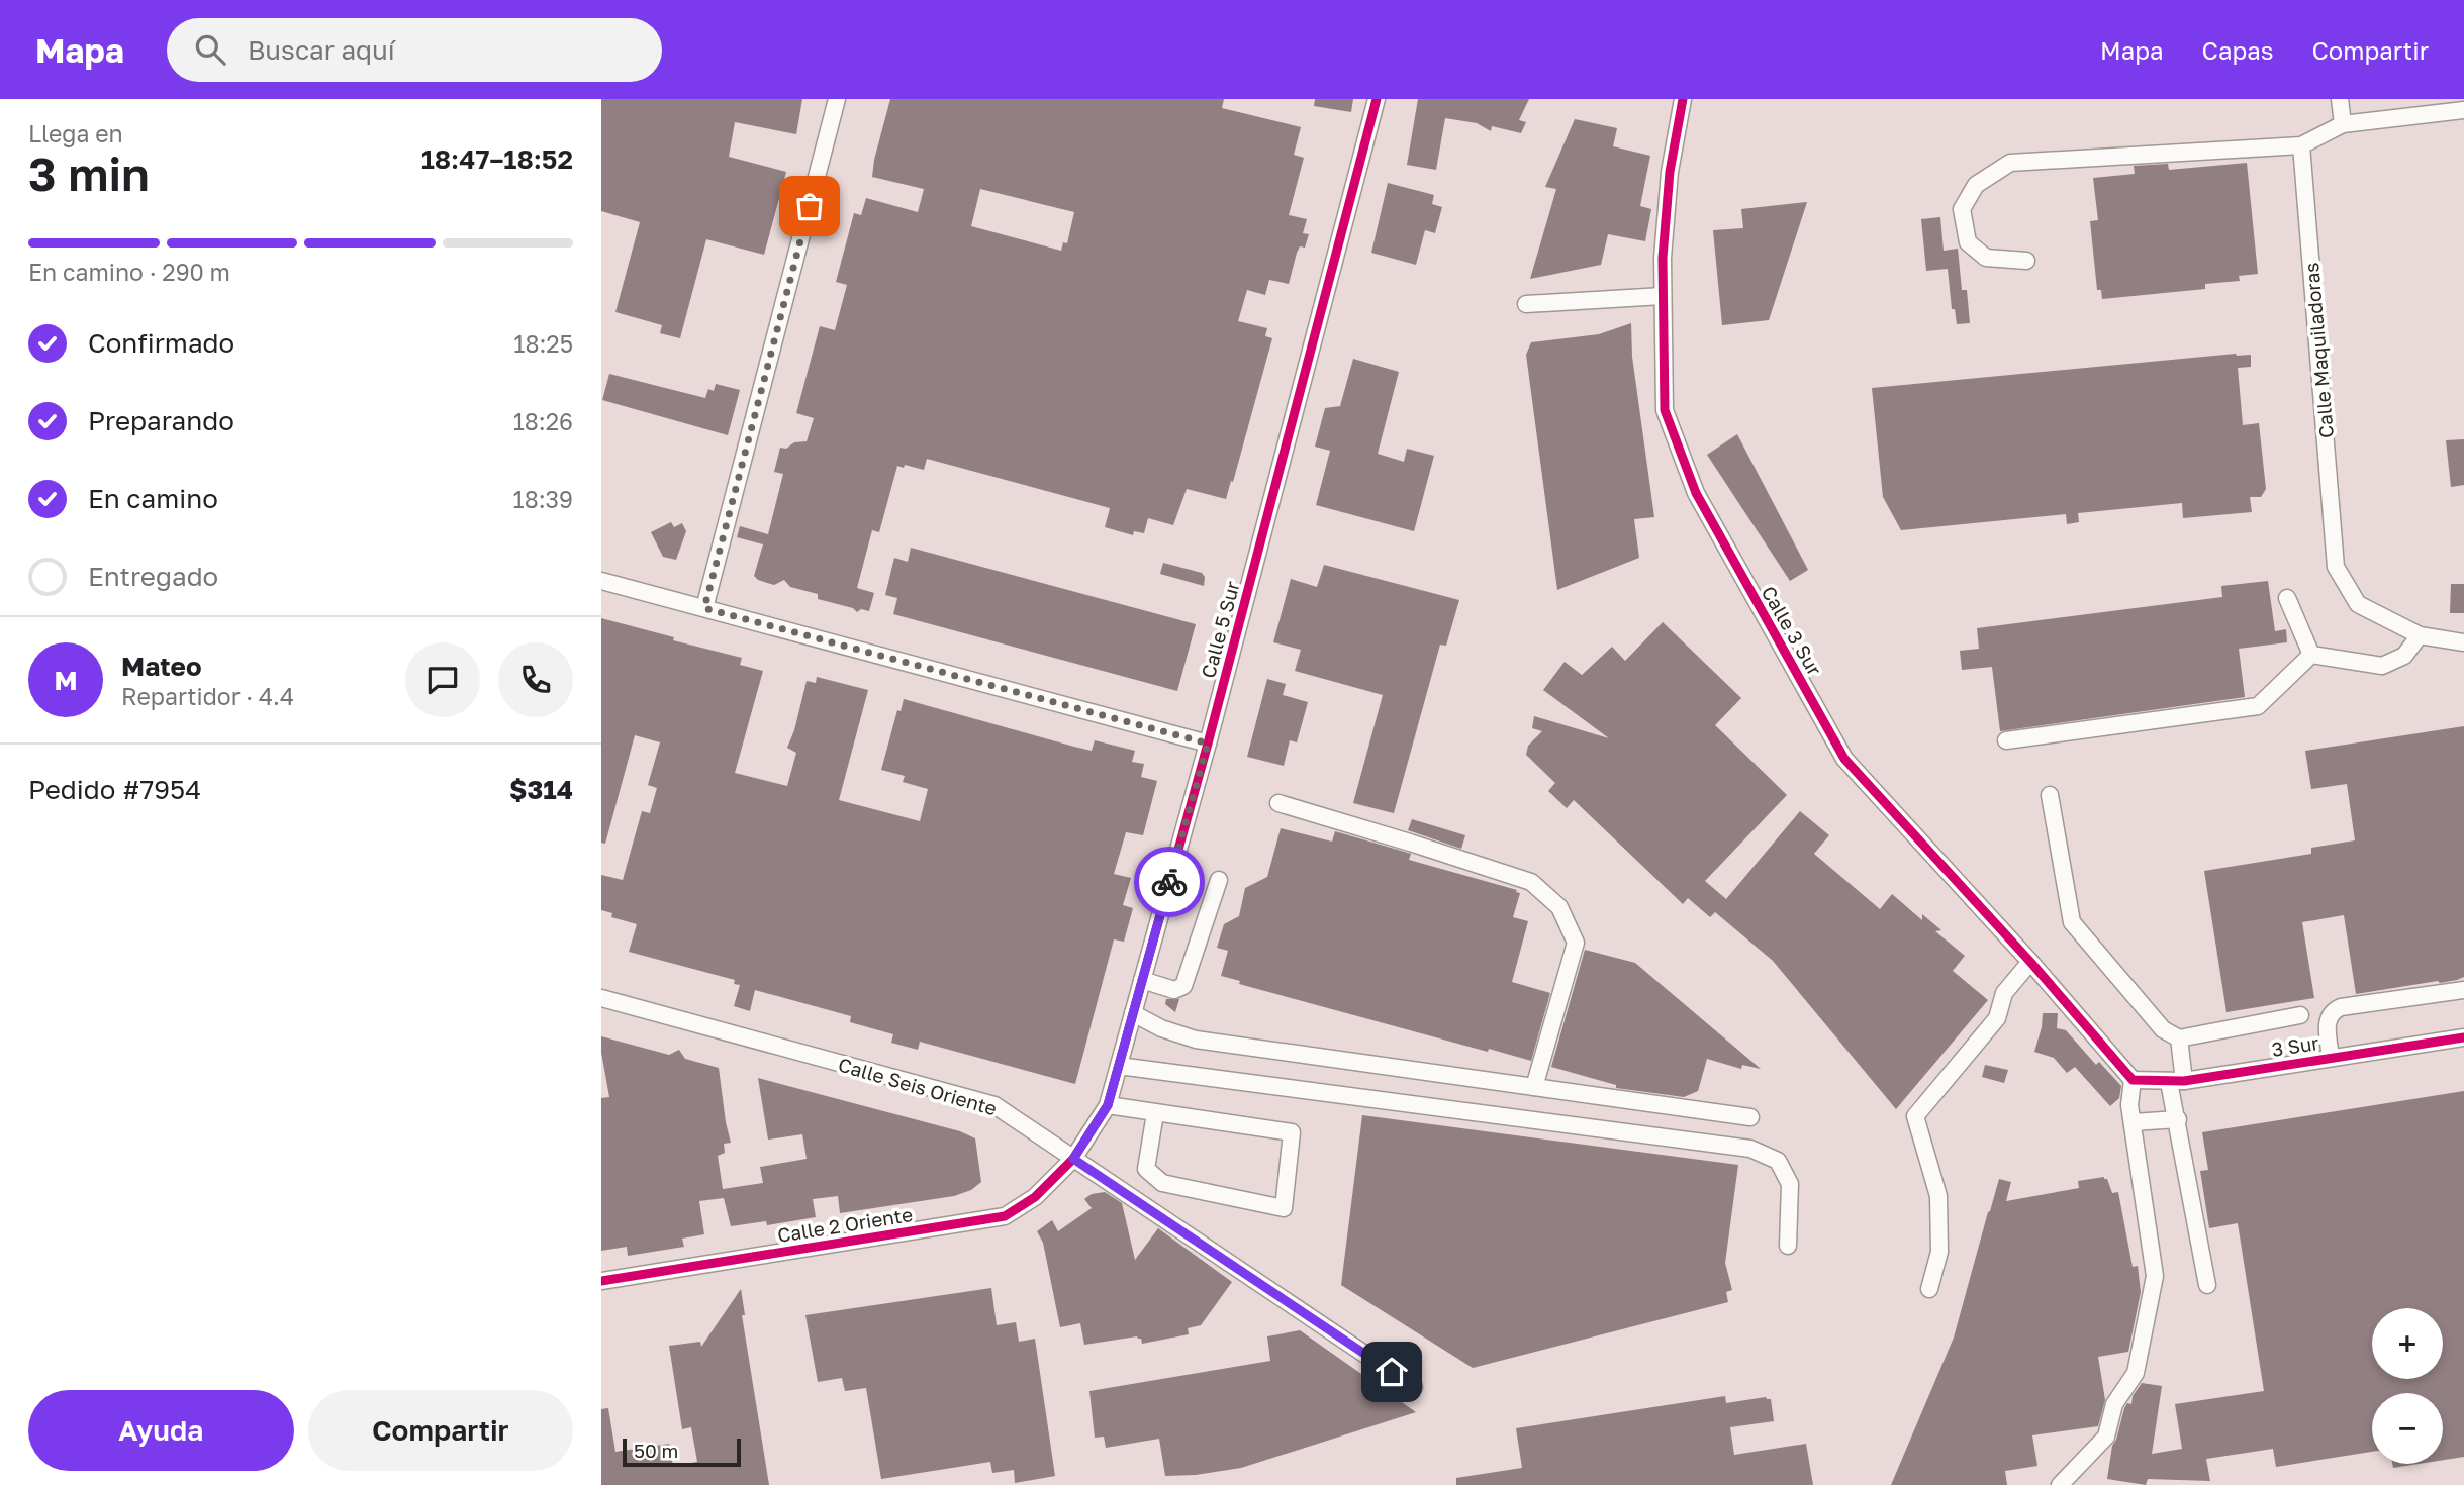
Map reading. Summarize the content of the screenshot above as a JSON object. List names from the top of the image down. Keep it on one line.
{"streets":{"street":["Calle Maquiladoras","Calle 5 Sur","Calle 3 Sur","3 Sur","Calle Seis Oriente","Calle 2 Oriente"]},"crossings":[["Calle 5 Sur","Calle Seis Oriente"],["Calle 5 Sur","Calle 2 Oriente"],["Calle 3 Sur","3 Sur"],["Calle Seis Oriente","Calle 2 Oriente"]],"scale_bar":"50 m","page":{"header":"Mapa","search":"Buscar aquí","nav":["Mapa","Capas","Compartir"],"heading":["3 min","Llega en","18:47–18:52"],"panel":["Mateo","Repartidor · 4.4","Pedido #7954","$314"],"bar":"En camino · 290 m","list":[["Confirmado","18:25"],["Preparando","18:26"],["En camino","18:39"],"Entregado"],"round":"M","map_buttons":["+","−"],"buttons":["Ayuda","Compartir"],"scale":"50 m"}}
